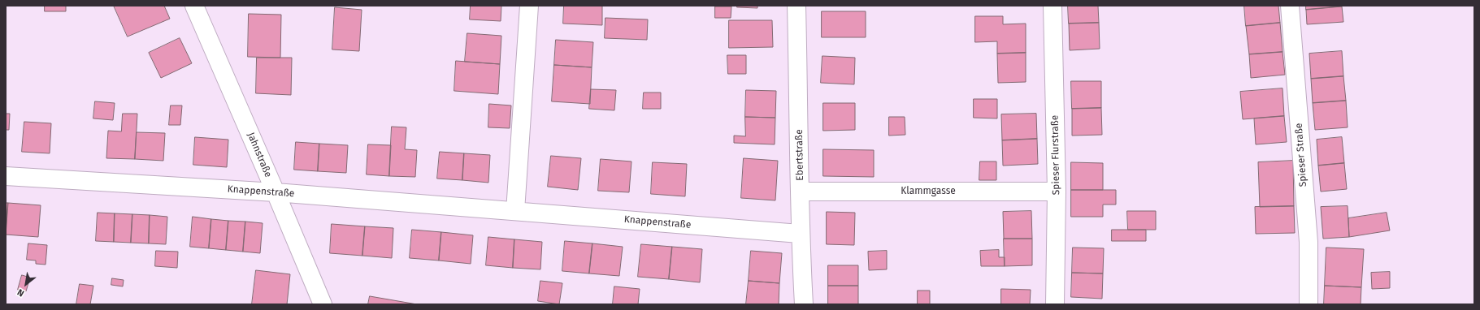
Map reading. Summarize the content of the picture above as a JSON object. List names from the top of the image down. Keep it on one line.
{"streets":{"street":["Jahnstraße","Ebertstraße","Spieser Flurstraße","Spieser Straße","Knappenstraße","Klammgasse"]},"crossings":[["Jahnstraße","Knappenstraße"],["Ebertstraße","Knappenstraße"],["Ebertstraße","Klammgasse"],["Spieser Flurstraße","Klammgasse"]],"north":"bottom left"}
